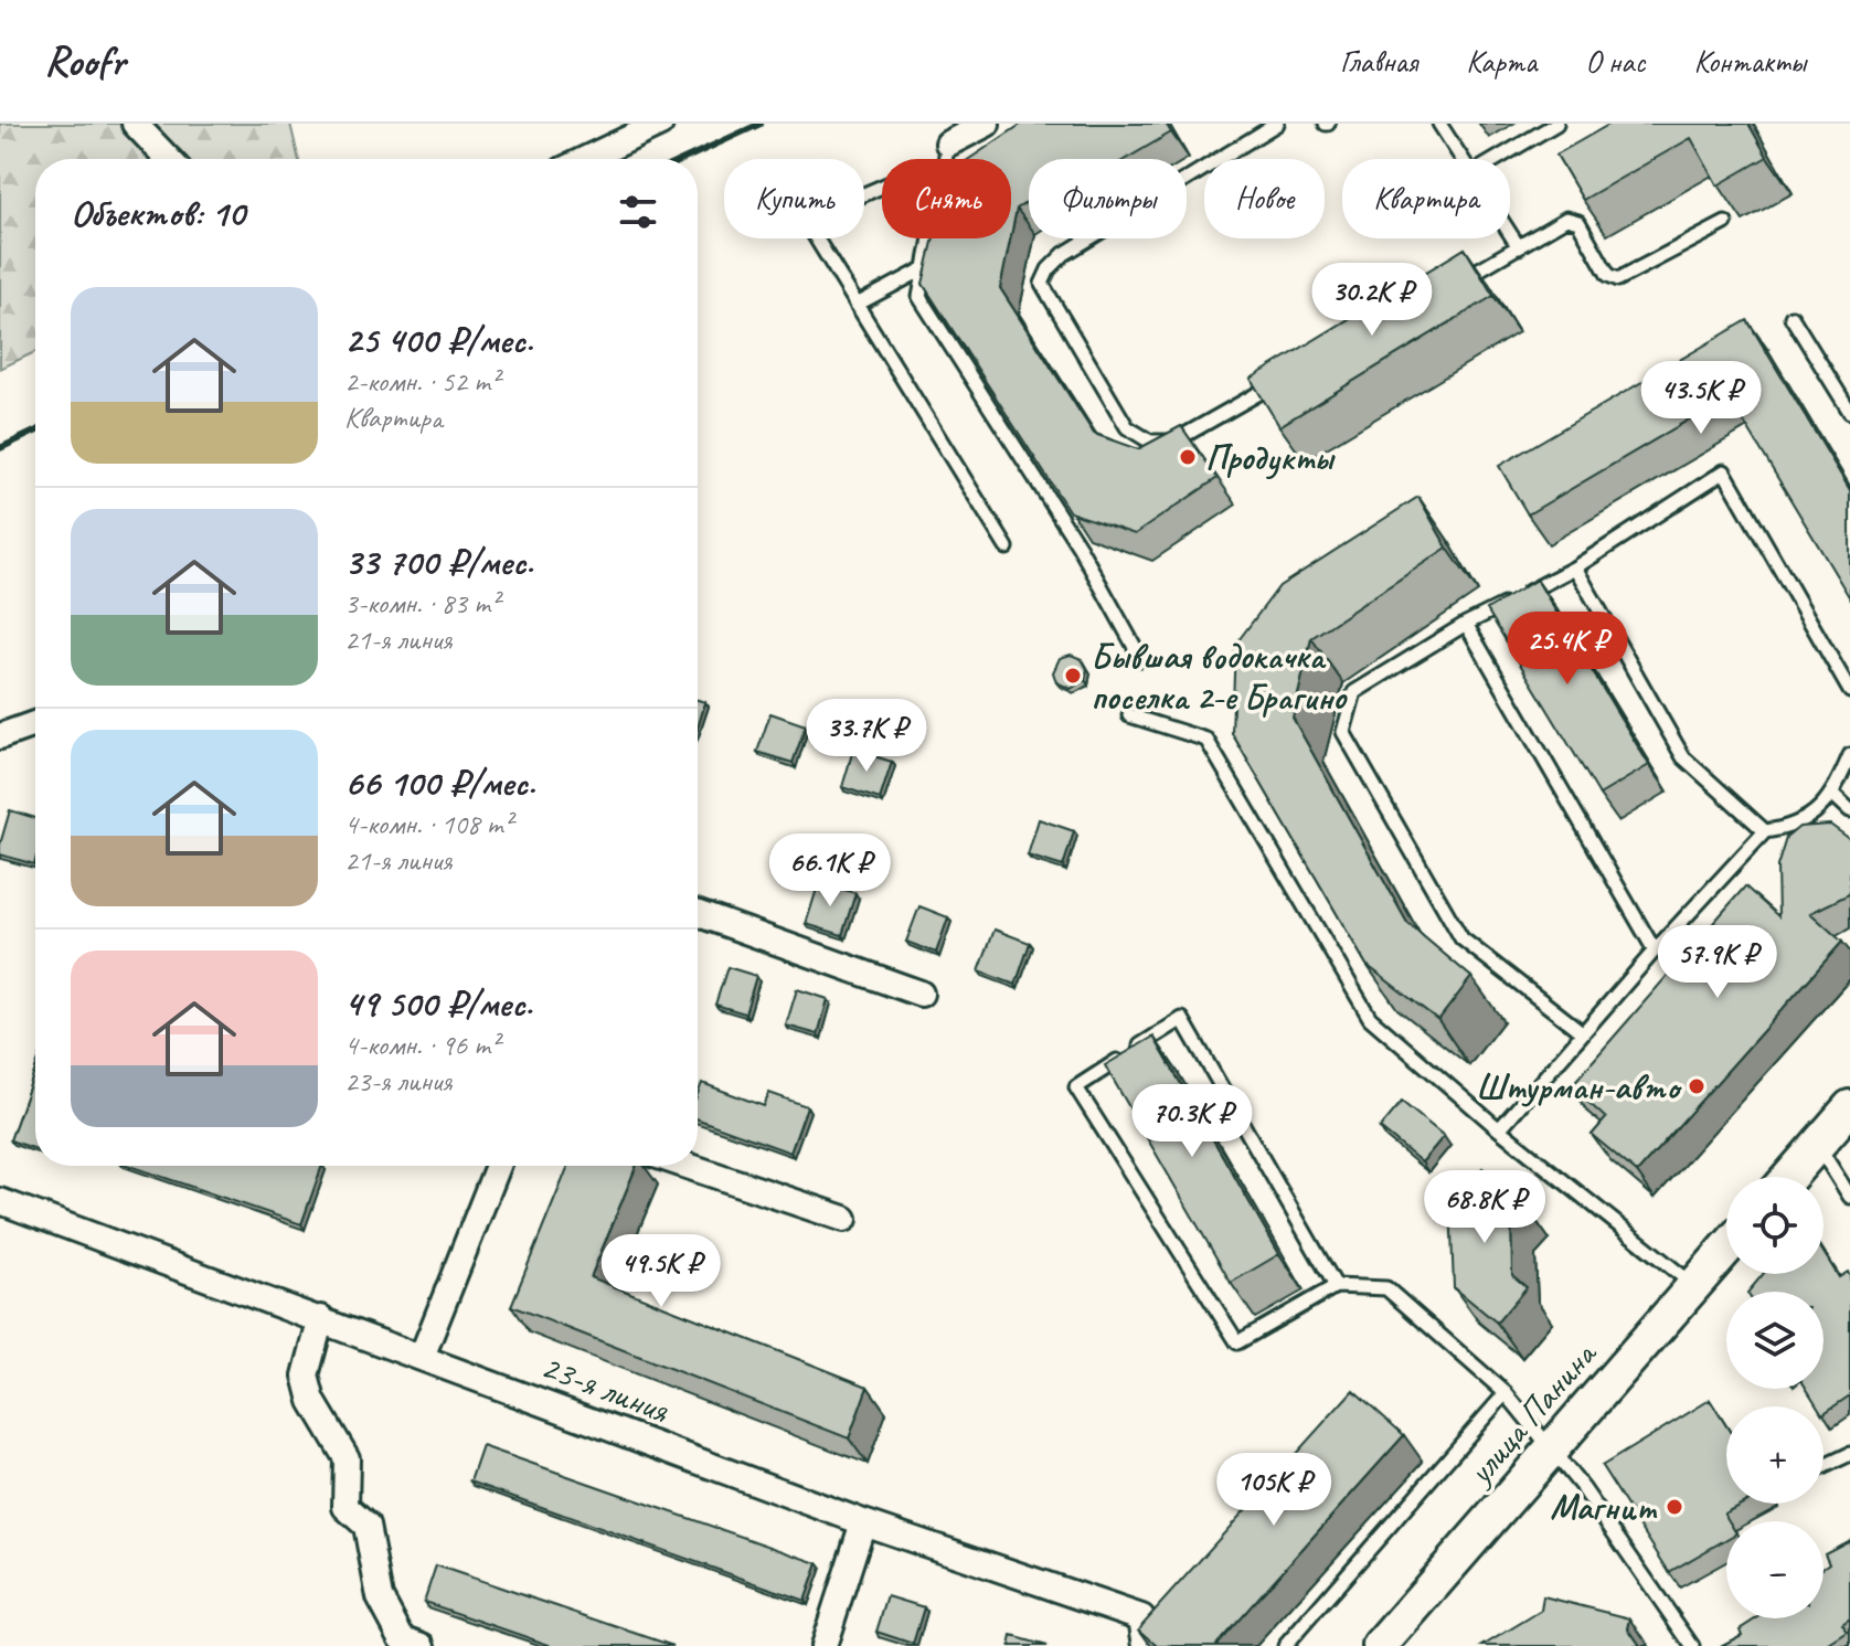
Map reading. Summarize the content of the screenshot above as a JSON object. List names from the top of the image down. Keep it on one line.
{"streets":{"street":["23-я линия","улица Панина"]},"places":["Продукты","Бывшая водокачка поселка 2-е Брагино","Штурман-авто","Магнит"],"page":{"header":"Roofr","nav":["Главная","Карта","О нас","Контакты"],"chip":["Купить","Снять","Фильтры","Новое","Квартира"],"heading":"Объектов: 10","price":["30.2K ₽","43.5K ₽","25.4K ₽","33.7K ₽","66.1K ₽","57.9K ₽","70.3K ₽","68.8K ₽","49.5K ₽","105K ₽"],"list":[{"name":"25 400 ₽/мес.","note":"2-комн. · 52 m² · Квартира"},{"name":"33 700 ₽/мес.","note":"3-комн. · 83 m² · 21-я линия"},{"name":"66 100 ₽/мес.","note":"4-комн. · 108 m² · 21-я линия"},{"name":"49 500 ₽/мес.","note":"4-комн. · 96 m² · 23-я линия"}],"map_buttons":["+","−"]}}
